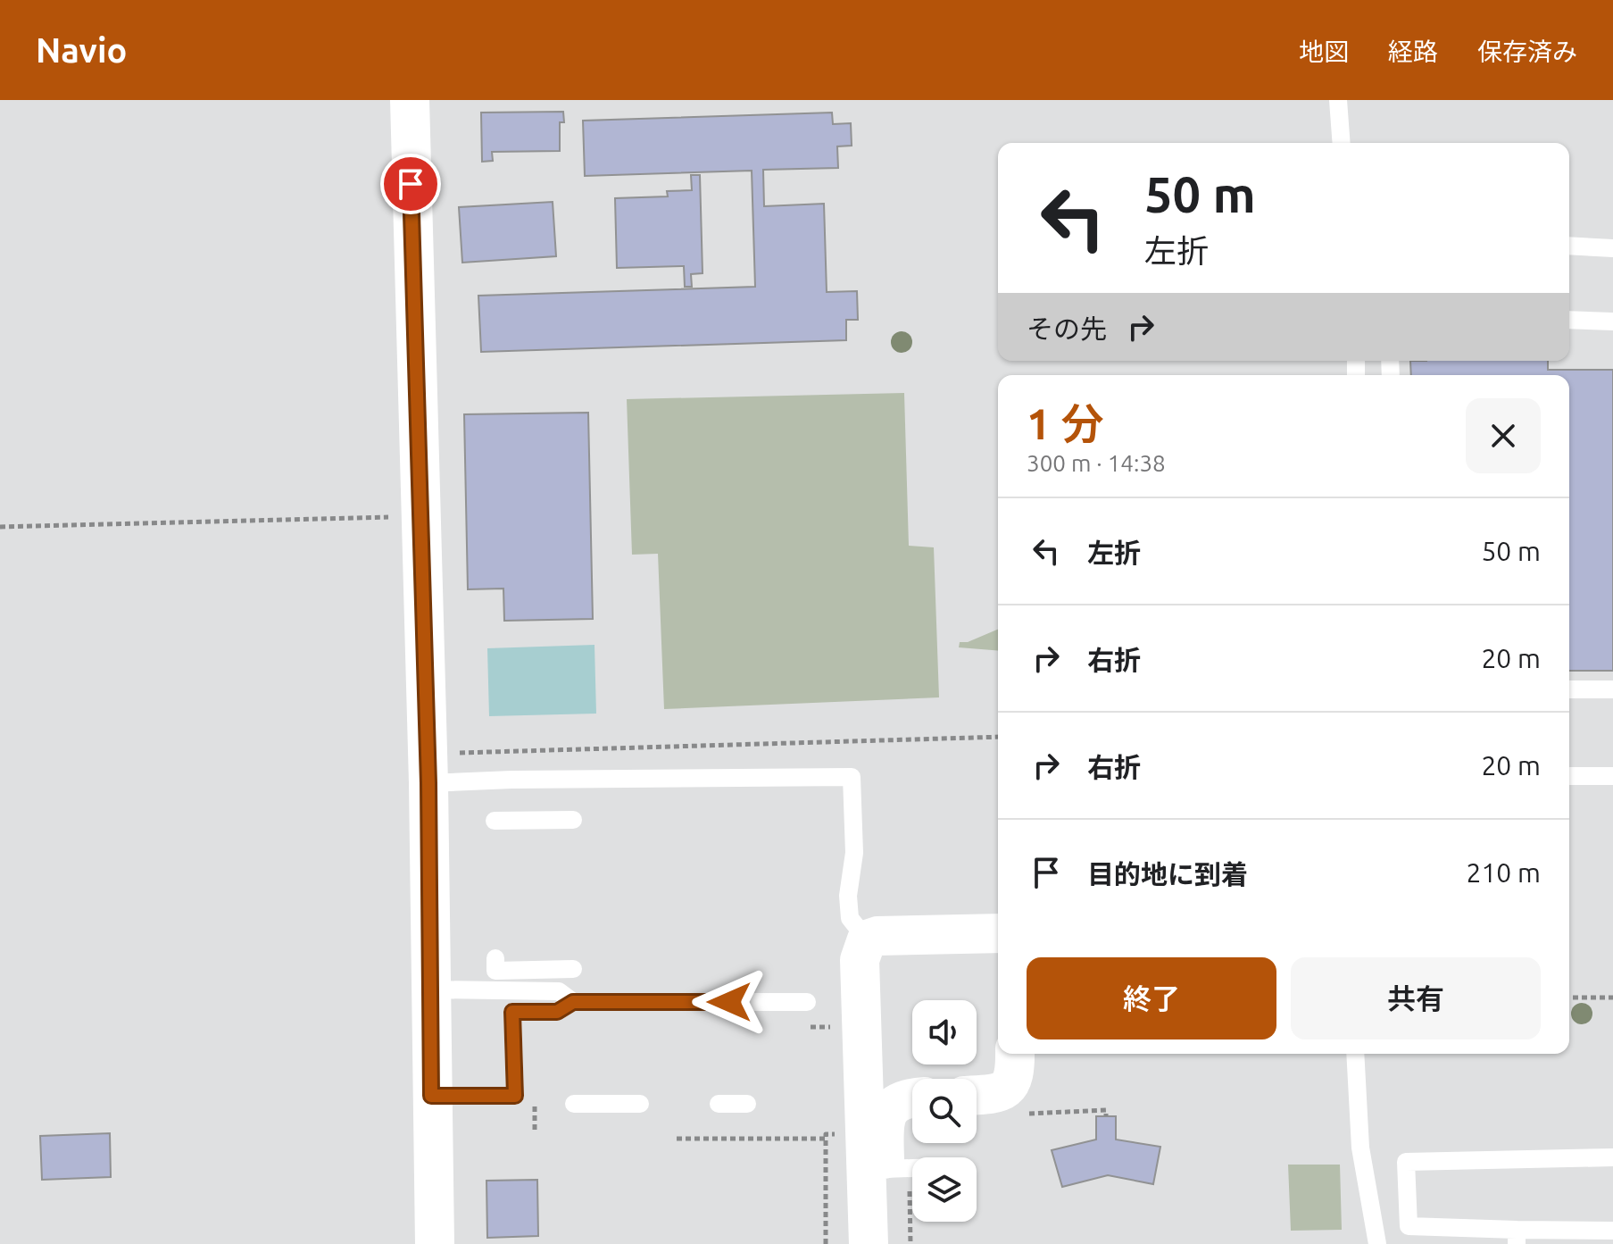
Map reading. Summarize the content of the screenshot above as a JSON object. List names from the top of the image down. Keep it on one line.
{"page":{"header":"Navio","nav":["地図","経路","保存済み"],"turn":["50 m","左折"],"then":"その先","heading":["1 分","300 m · 14:38"],"list":[{"name":"左折","value":"50 m"},{"name":"右折","value":"20 m"},{"name":"右折","value":"20 m"},{"name":"目的地に到着","value":"210 m"}],"buttons":["終了","共有"]}}
